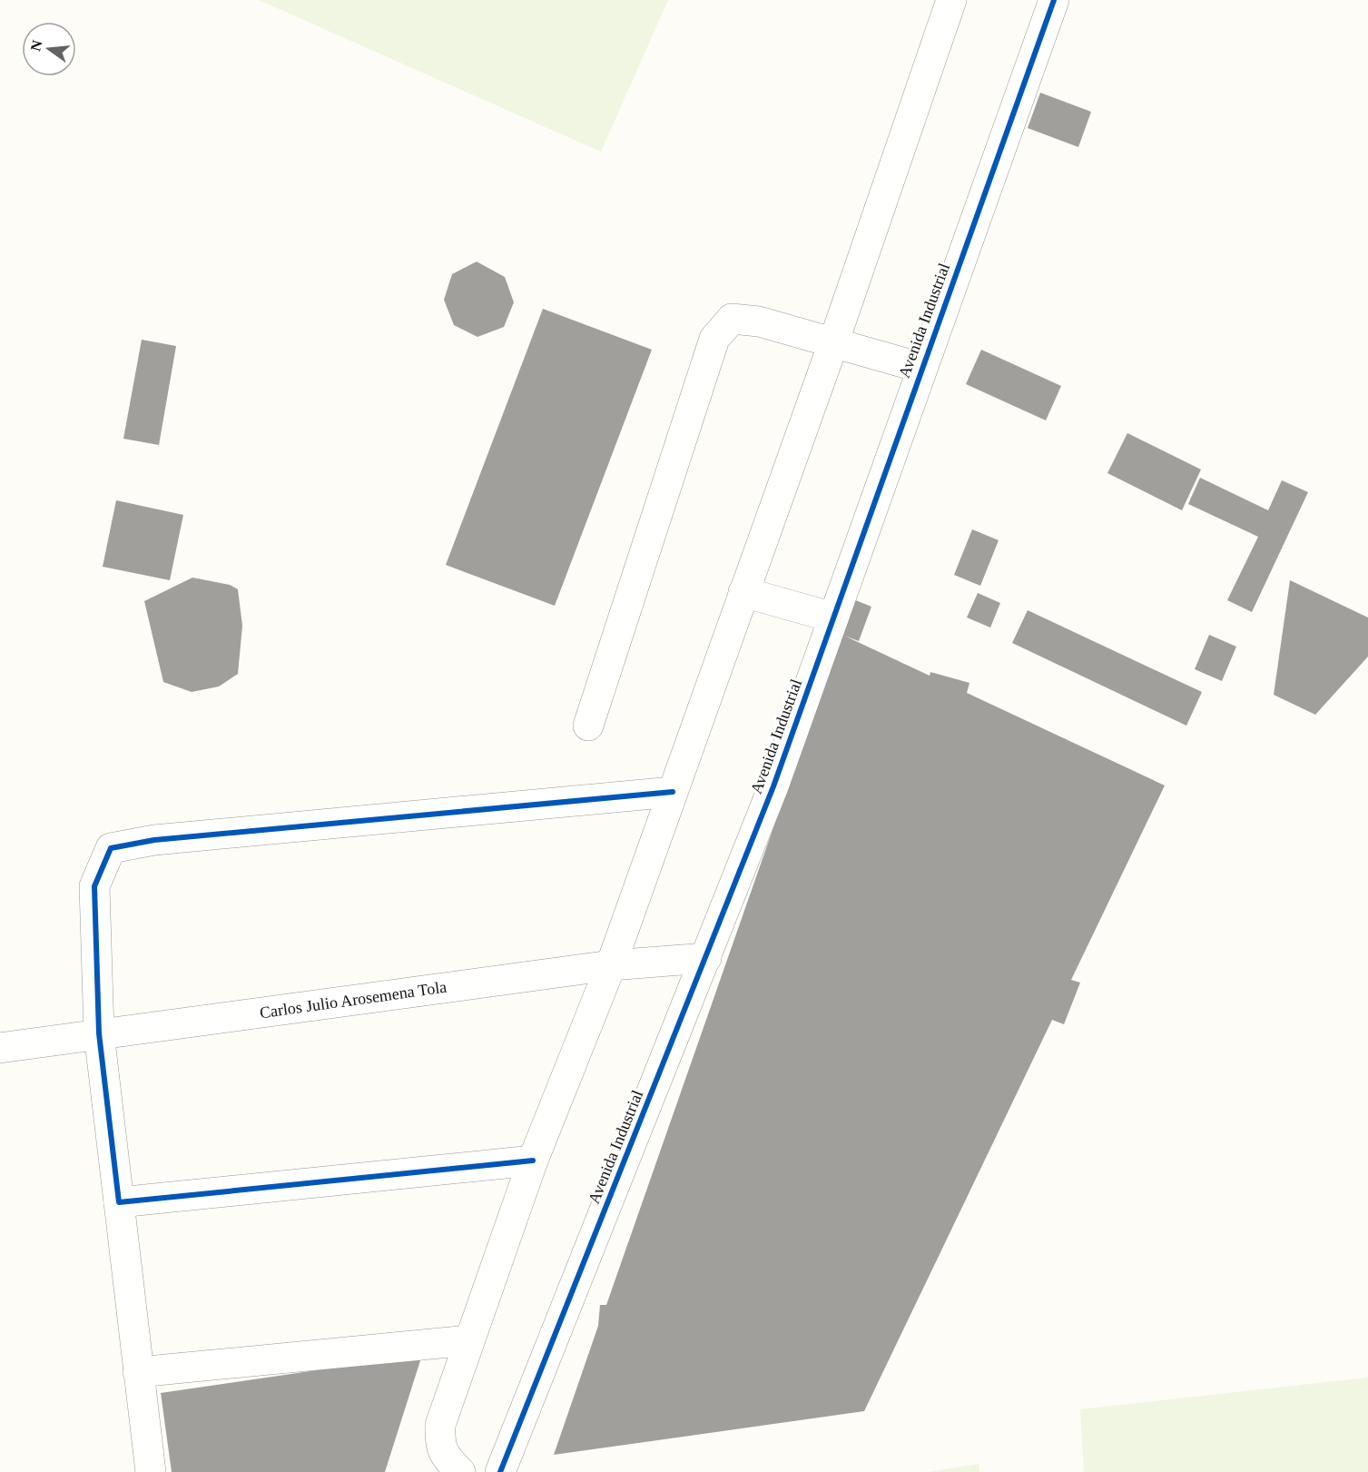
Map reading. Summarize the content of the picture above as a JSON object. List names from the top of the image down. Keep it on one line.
{"streets":{"street":["Avenida Industrial","Carlos Julio Arosemena Tola"]},"crossings":[["Avenida Industrial","Carlos Julio Arosemena Tola"]],"north":"left"}
